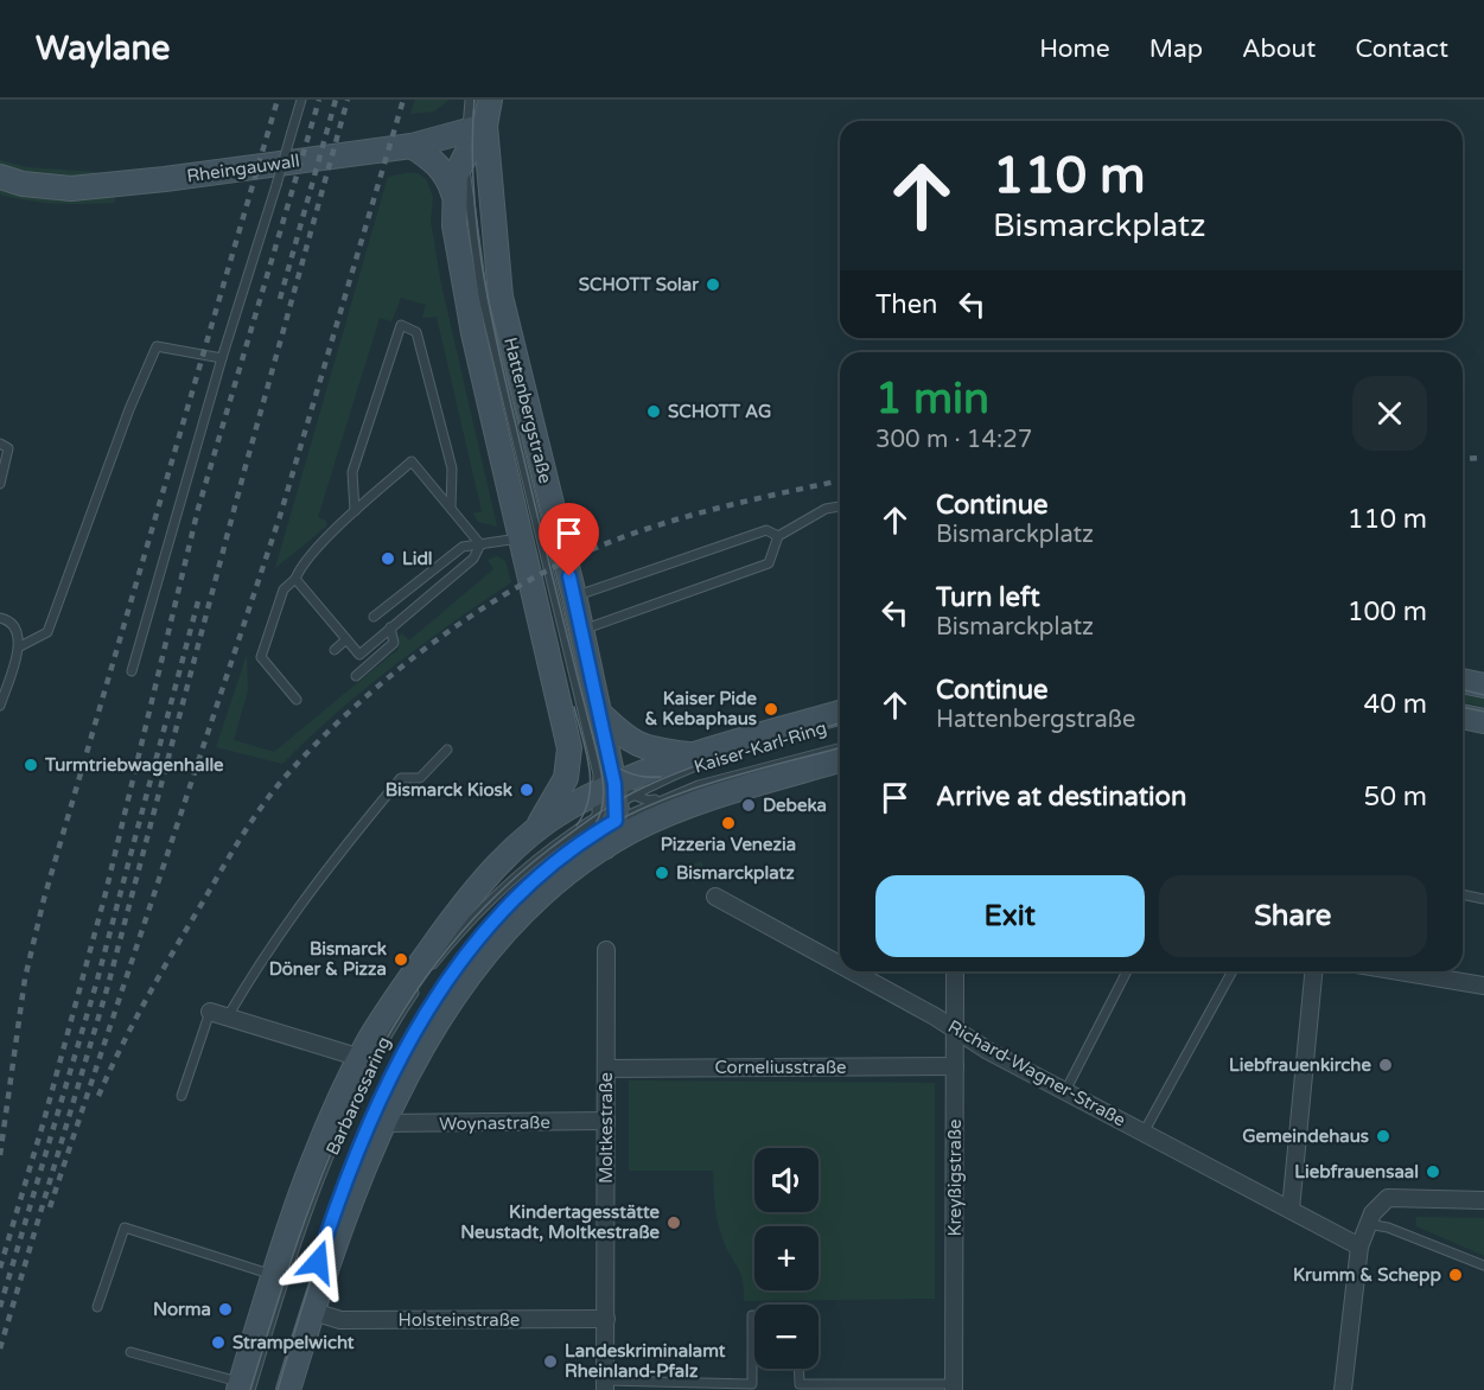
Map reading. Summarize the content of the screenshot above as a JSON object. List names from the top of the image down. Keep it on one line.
{"streets":{"street":["Rheingauwall","Hattenbergstraße","Kaiser-Karl-Ring","Corneliusstraße","Richard-Wagner-Straße","Barbarossaring","Woynastraße","Moltkestraße","Kreyßigstraße","Holsteinstraße"]},"crossings":[["Rheingauwall","Hattenbergstraße"],["Kaiser-Karl-Ring","Barbarossaring"],["Corneliusstraße","Moltkestraße"],["Corneliusstraße","Kreyßigstraße"],["Richard-Wagner-Straße","Kreyßigstraße"],["Barbarossaring","Woynastraße"],["Barbarossaring","Holsteinstraße"],["Woynastraße","Moltkestraße"],["Moltkestraße","Holsteinstraße"]],"places":["SCHOTT Solar","SCHOTT AG","Lidl","Kaiser Pide & Kebaphaus","Turmtriebwagenhalle","Bismarck Kiosk","Debeka","Pizzeria Venezia","Bismarckplatz","Bismarck Döner & Pizza","Liebfrauenkirche","Gemeindehaus","Liebfrauensaal","Kindertagesstätte Neustadt, Moltkestraße","Krumm & Schepp","Norma","Strampelwicht","Landeskriminalamt Rheinland-Pfalz"],"page":{"header":"Waylane","nav":["Home","Map","About","Contact"],"turn":["110 m","Bismarckplatz"],"then":"Then","heading":["1 min","300 m · 14:27"],"list":[{"name":"Continue","note":"Bismarckplatz","value":"110 m"},{"name":"Turn left","note":"Bismarckplatz","value":"100 m"},{"name":"Continue","note":"Hattenbergstraße","value":"40 m"},{"name":"Arrive at destination","value":"50 m"}],"buttons":["Exit","Share"],"map_buttons":["+","−"]}}
